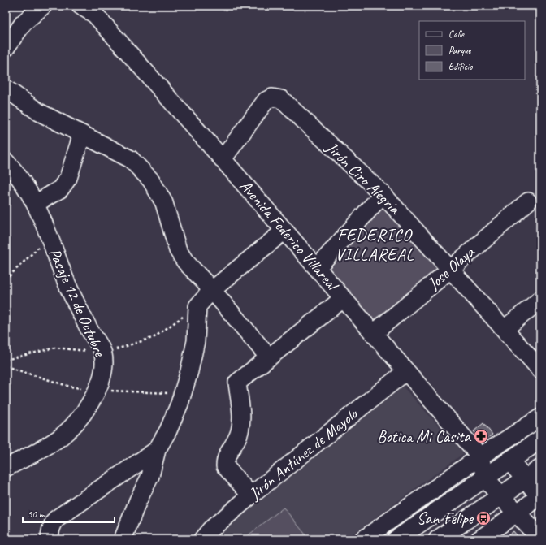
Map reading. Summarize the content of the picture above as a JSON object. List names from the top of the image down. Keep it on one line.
{"streets":{"street":["Jirón Ciro Alegría","Avenida Federico Villareal","Jose Olaya","Pasaje 12 de Octubre","Jirón Antúnez de Mayolo"]},"crossings":[["Jirón Ciro Alegría","Avenida Federico Villareal"],["Jirón Ciro Alegría","Jose Olaya"],["Avenida Federico Villareal","Jose Olaya"],["Avenida Federico Villareal","Jirón Antúnez de Mayolo"]],"districts":["FEDERICO VILLAREAL"],"places":{"pharmacy":["Botica Mi Casita"],"bus stop":["San Felipe"]},"legend":["Calle","Parque","Edificio"],"scale_bar":"50 m"}
